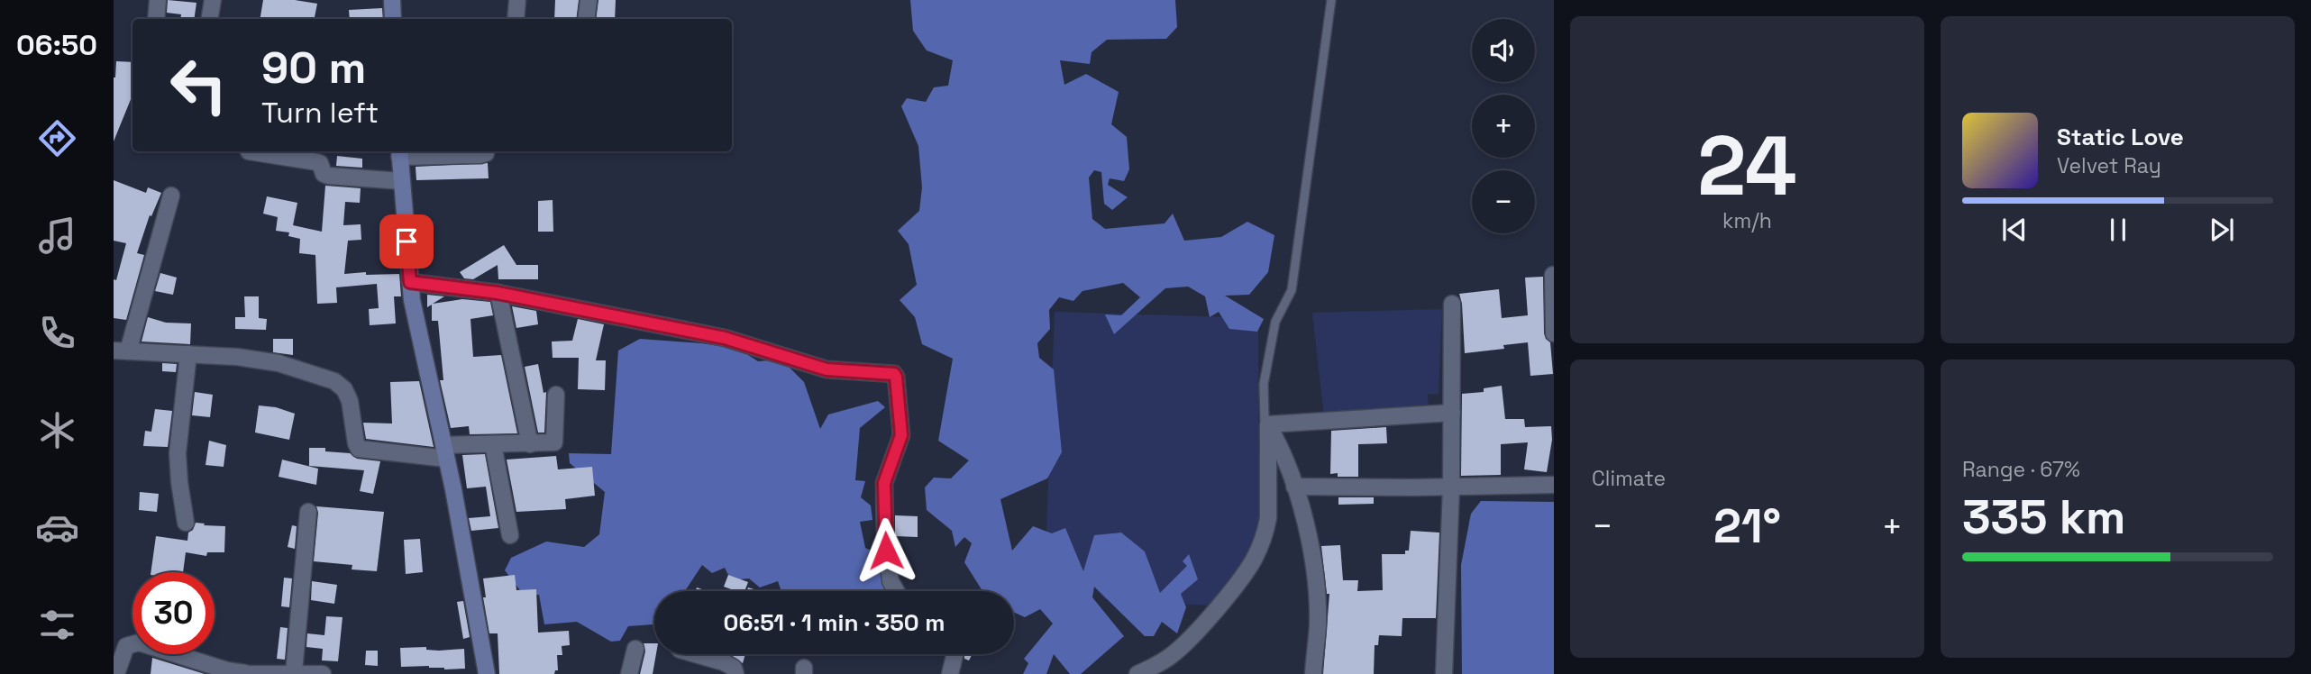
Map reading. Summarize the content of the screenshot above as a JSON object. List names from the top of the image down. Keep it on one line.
{"page":{"tabs":"06:50","tile":[["24","km/h"],"Climate",["Range · 67%","335 km"]],"map_buttons":["+","−"],"turn":["90 m","Turn left"],"song":["Static Love","Velvet Ray"],"heat":["−","21°","+"],"limit":"30","trip":"06:51 · 1 min · 350 m"}}
